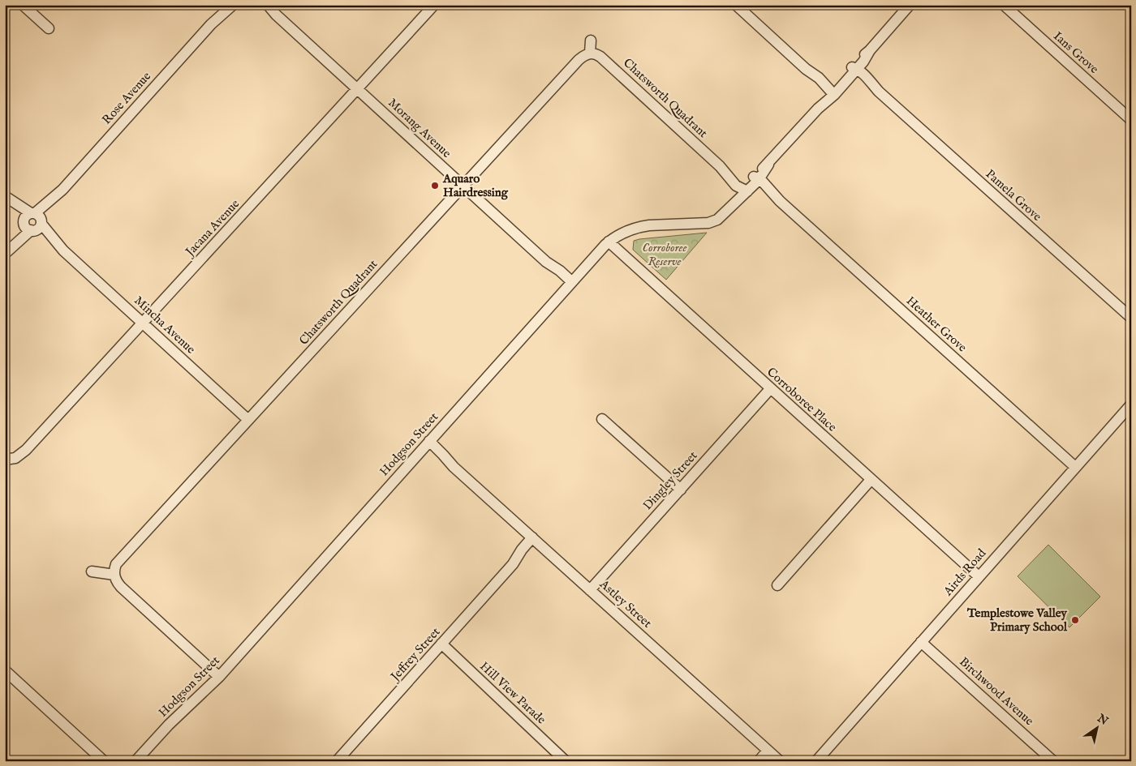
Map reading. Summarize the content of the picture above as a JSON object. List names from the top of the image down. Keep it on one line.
{"streets":{"street":["Ians Grove","Rose Avenue","Chatsworth Quadrant","Morang Avenue","Pamela Grove","Jacana Avenue","Heather Grove","Mincha Avenue","Corroboree Place","Hodgson Street","Dingley Street","Airds Road","Astley Street","Jeffrey Street","Birchwood Avenue","Hill View Parade"]},"crossings":[["Rose Avenue","Mincha Avenue"],["Chatsworth Quadrant","Morang Avenue"],["Chatsworth Quadrant","Mincha Avenue"],["Chatsworth Quadrant","Hodgson Street"],["Morang Avenue","Jacana Avenue"],["Morang Avenue","Hodgson Street"],["Pamela Grove","Hodgson Street"],["Jacana Avenue","Mincha Avenue"],["Heather Grove","Hodgson Street"],["Heather Grove","Airds Road"],["Corroboree Place","Hodgson Street"],["Corroboree Place","Dingley Street"],["Corroboree Place","Airds Road"],["Hodgson Street","Astley Street"],["Dingley Street","Astley Street"],["Airds Road","Birchwood Avenue"],["Astley Street","Jeffrey Street"],["Jeffrey Street","Hill View Parade"]],"parks":["Corroboree Reserve"],"places":["Aquaro Hairdressing","Templestowe Valley Primary School"],"north":"top right"}
